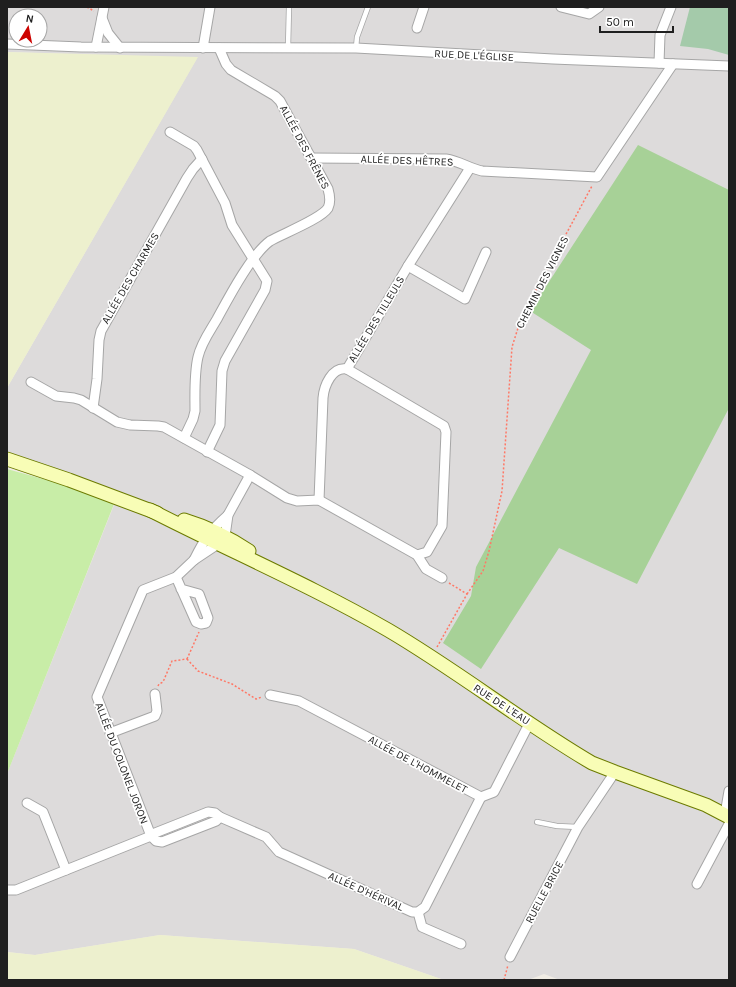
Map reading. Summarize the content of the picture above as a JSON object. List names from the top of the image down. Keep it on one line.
{"streets":{"street":["RUE DE L'ÉGLISE","ALLÉE DES FRÊNES","ALLÉE DES HÊTRES","ALLÉE DES CHARMES","ALLÉE DES TILLEULS","RUE DE L'EAU","ALLÉE DU COLONEL JORON","ALLÉE DE L'HOMMELET","ALLÉE D'HÉRIVAL","RUELLE BRICE"],"path":["CHEMIN DES VIGNES"]},"crossings":[["RUE DE L'ÉGLISE","ALLÉE DES FRÊNES"],["ALLÉE DES FRÊNES","ALLÉE DES HÊTRES"],["ALLÉE DES HÊTRES","CHEMIN DES VIGNES"],["ALLÉE DES HÊTRES","ALLÉE DES TILLEULS"],["CHEMIN DES VIGNES","RUE DE L'EAU"],["RUE DE L'EAU","ALLÉE DU COLONEL JORON"],["RUE DE L'EAU","ALLÉE DE L'HOMMELET"],["RUE DE L'EAU","RUELLE BRICE"],["ALLÉE DU COLONEL JORON","ALLÉE D'HÉRIVAL"],["ALLÉE DE L'HOMMELET","ALLÉE D'HÉRIVAL"]],"scale_bar":"50 m","north":"top"}
